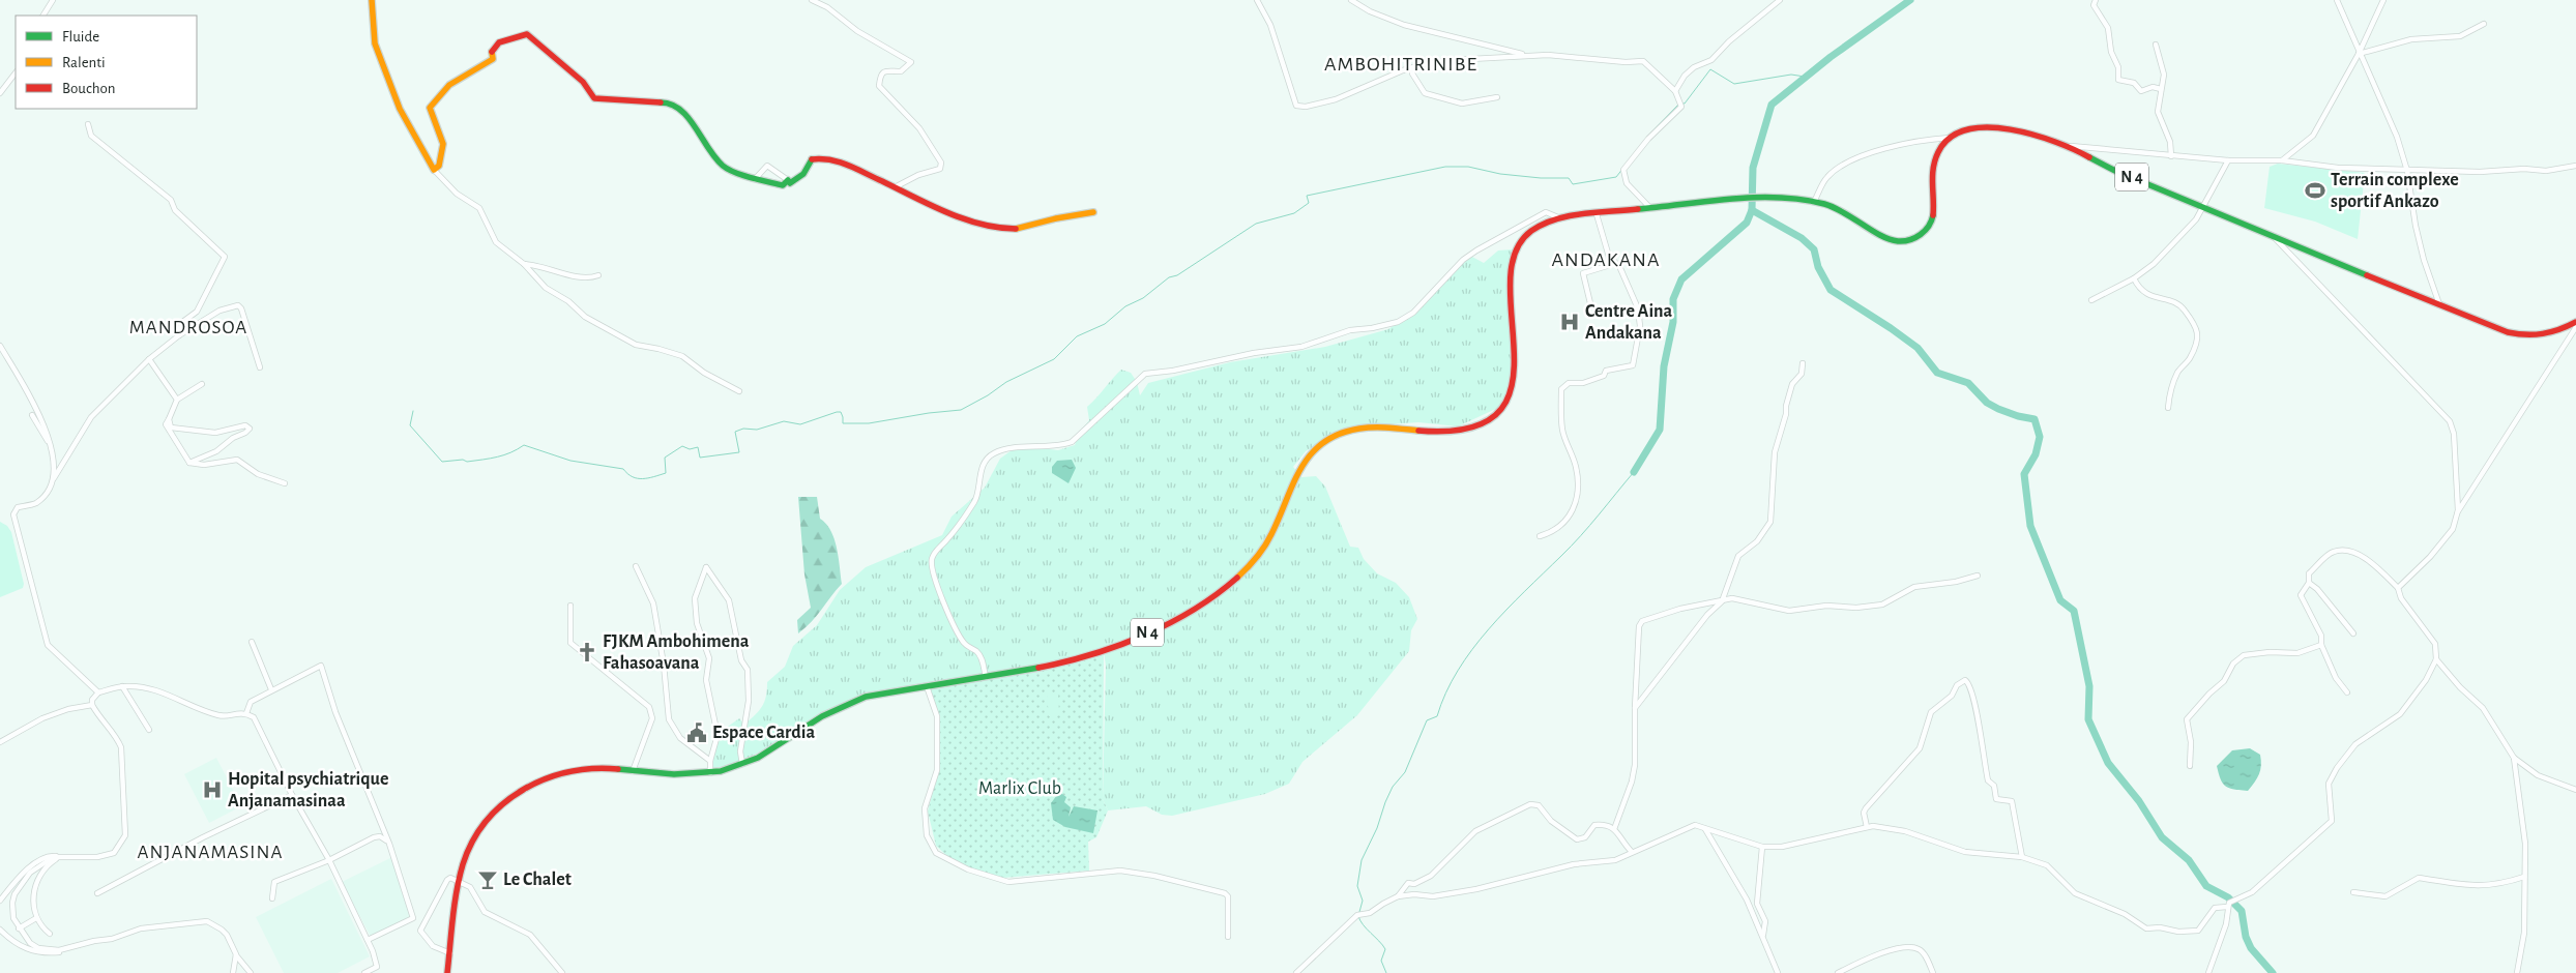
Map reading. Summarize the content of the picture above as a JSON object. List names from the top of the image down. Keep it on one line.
{"streets":{"main road":["N 4"]},"districts":["AMBOHITRINIBE","ANDAKANA","MANDROSOA","ANJANAMASINA"],"parks":["Marlix Club"],"places":{"sports":["Terrain complexe sportif Ankazo"],"hospital":["Centre Aina Andakana","Hopital psychiatrique Anjanamasinaa"],"church":["FJKM Ambohimena Fahasoavana"],"public building":["Espace Cardia"],"bar":["Le Chalet"]},"legend":["Fluide","Ralenti","Bouchon"]}
